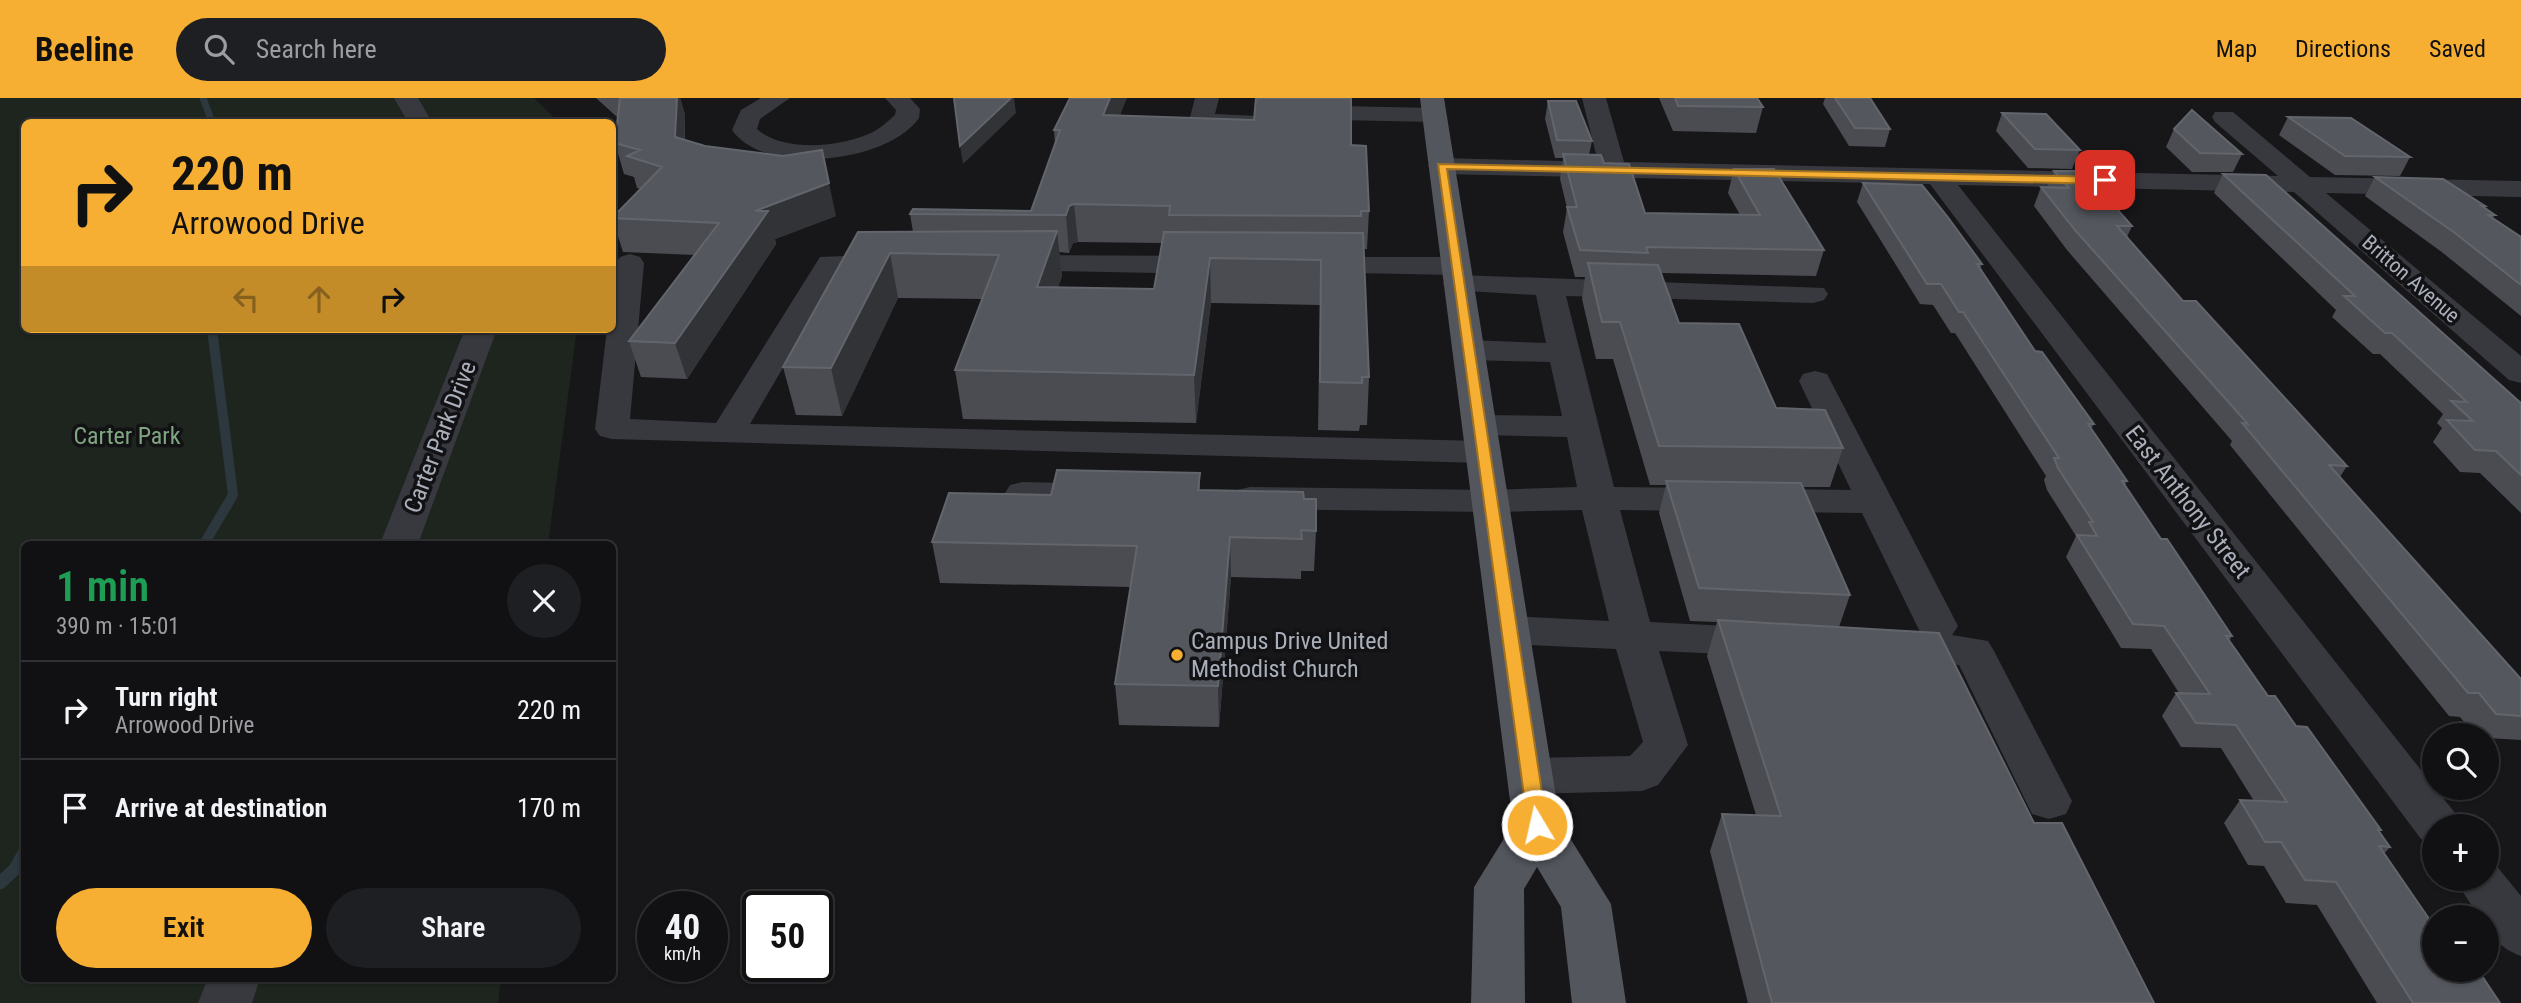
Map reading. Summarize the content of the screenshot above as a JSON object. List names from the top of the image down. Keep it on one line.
{"streets":{"street":["Britton Avenue","Carter Park Drive","East Anthony Street"]},"parks":["Carter Park"],"places":["Campus Drive United Methodist Church"],"page":{"header":"Beeline","search":"Search here","nav":["Map","Directions","Saved"],"turn":["220 m","Arrowood Drive"],"heading":["1 min","390 m · 15:01"],"list":[{"name":"Turn right","note":"Arrowood Drive","value":"220 m"},{"name":"Arrive at destination","value":"170 m"}],"map_buttons":["+","−"],"buttons":["Exit","Share"],"speed":"40 km/h","limit":"50"}}
